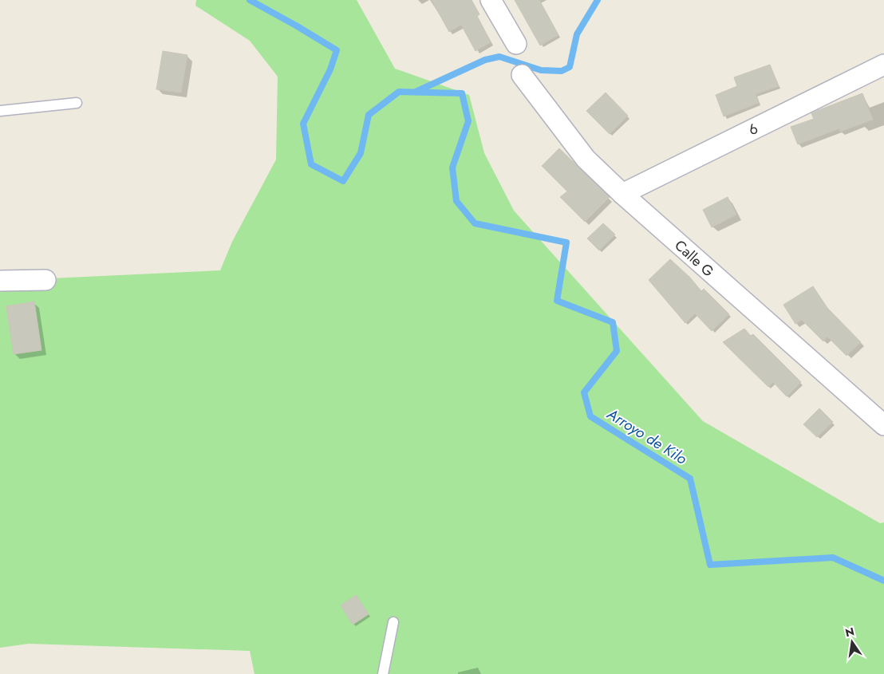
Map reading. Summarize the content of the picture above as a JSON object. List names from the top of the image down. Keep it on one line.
{"streets":{"street":["6","Calle G"]},"crossings":[["6","Calle G"]],"water":["Arroyo de Kilo"],"north":"top"}
